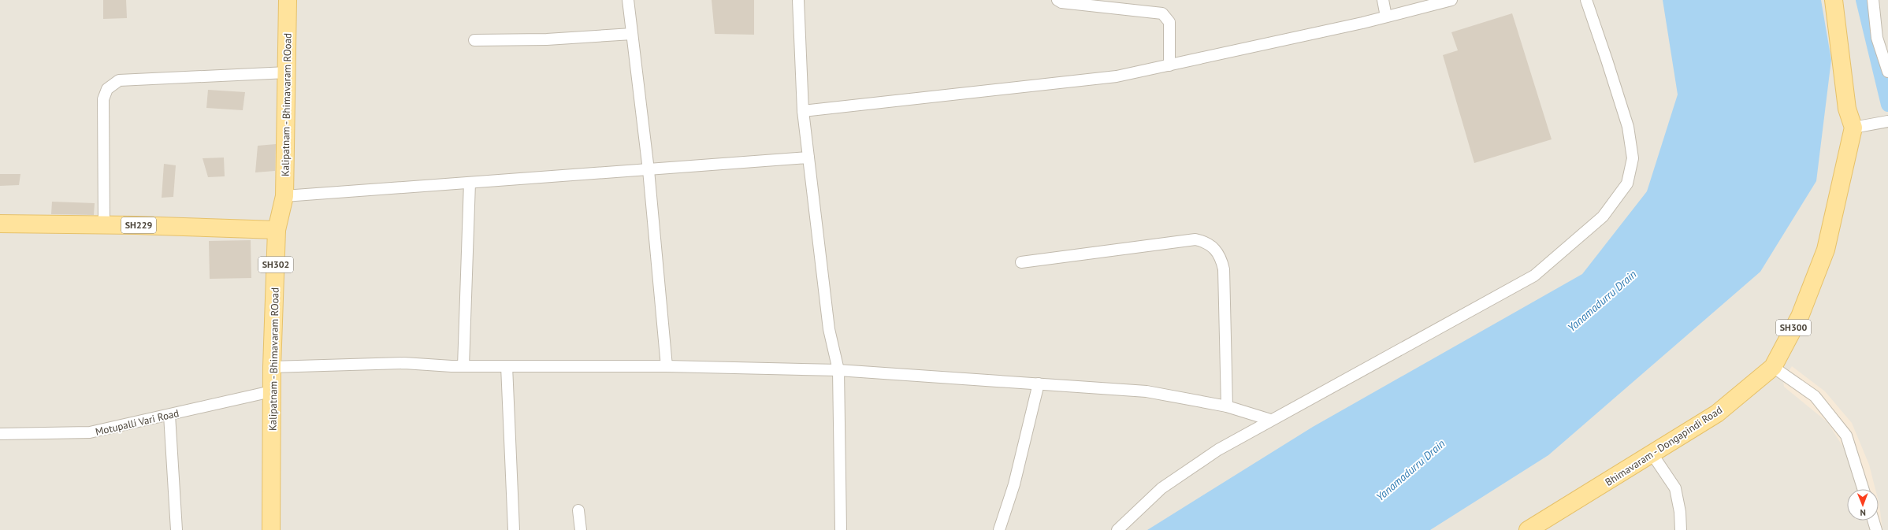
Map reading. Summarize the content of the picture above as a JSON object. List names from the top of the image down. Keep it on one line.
{"streets":{"main road":["Kalipatnam - Bhimavaram ROoad","SH229","SH302","SH300","Bhimavaram - Dongapindi Road"],"street":["Motupalli Vari Road"]},"crossings":[["Kalipatnam - Bhimavaram ROoad","SH229"],["Kalipatnam - Bhimavaram ROoad","Motupalli Vari Road"]],"water":["Yanamadurru Drain"],"north":"bottom"}
